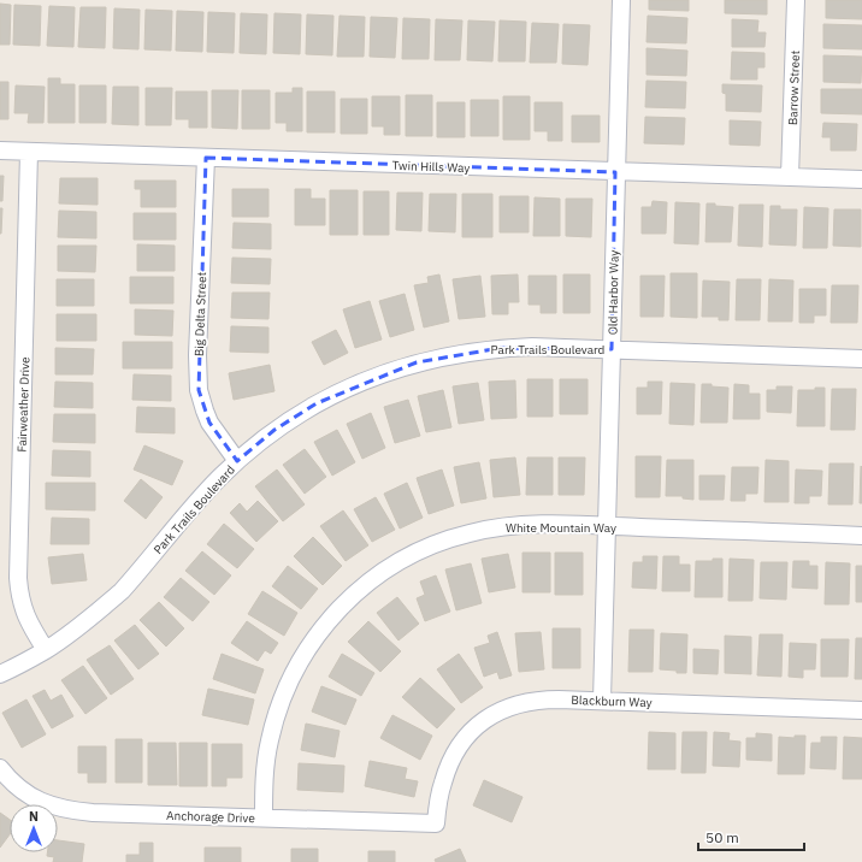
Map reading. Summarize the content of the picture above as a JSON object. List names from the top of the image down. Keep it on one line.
{"streets":{"street":["Barrow Street","Twin Hills Way","Old Harbor Way","Big Delta Street","Park Trails Boulevard","Fairweather Drive","White Mountain Way","Blackburn Way","Anchorage Drive"]},"crossings":[["Barrow Street","Twin Hills Way"],["Twin Hills Way","Old Harbor Way"],["Twin Hills Way","Big Delta Street"],["Twin Hills Way","Fairweather Drive"],["Old Harbor Way","Park Trails Boulevard"],["Old Harbor Way","White Mountain Way"],["Old Harbor Way","Blackburn Way"],["Big Delta Street","Park Trails Boulevard"],["Park Trails Boulevard","Fairweather Drive"],["White Mountain Way","Anchorage Drive"],["Blackburn Way","Anchorage Drive"]],"scale_bar":"50 m","north":"top"}
